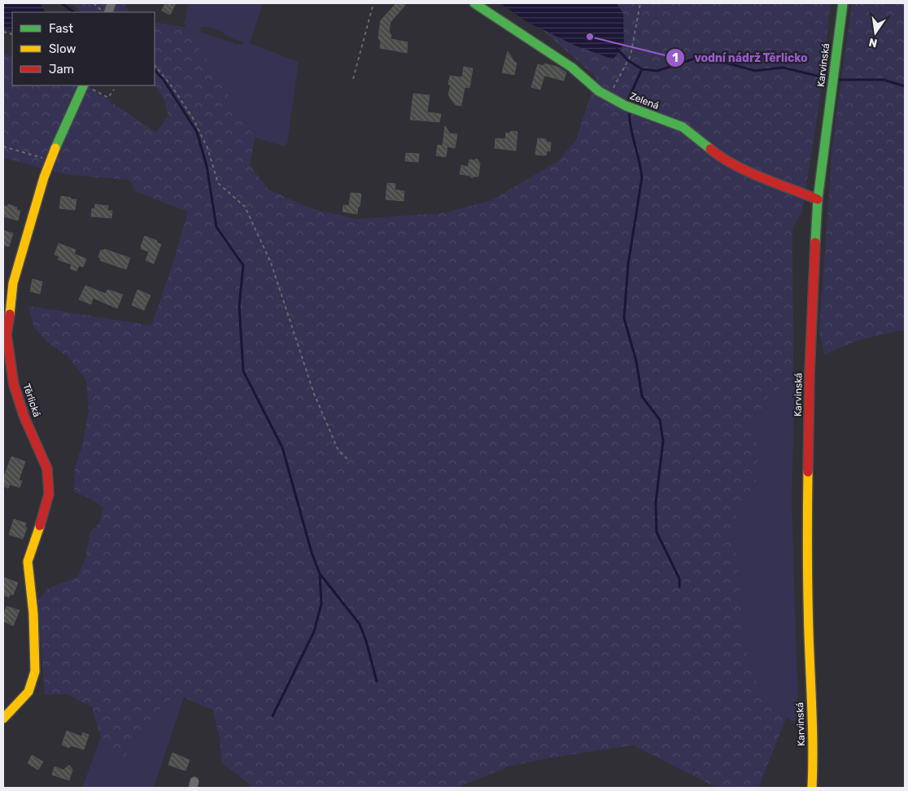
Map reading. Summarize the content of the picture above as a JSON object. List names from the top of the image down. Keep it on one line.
{"streets":{"street":["Karvinská","Zelená","Těrlická"]},"crossings":[["Karvinská","Zelená"]],"places":["vodní nádrž Těrlicko"],"legend":["Fast","Slow","Jam"],"north":"bottom"}
